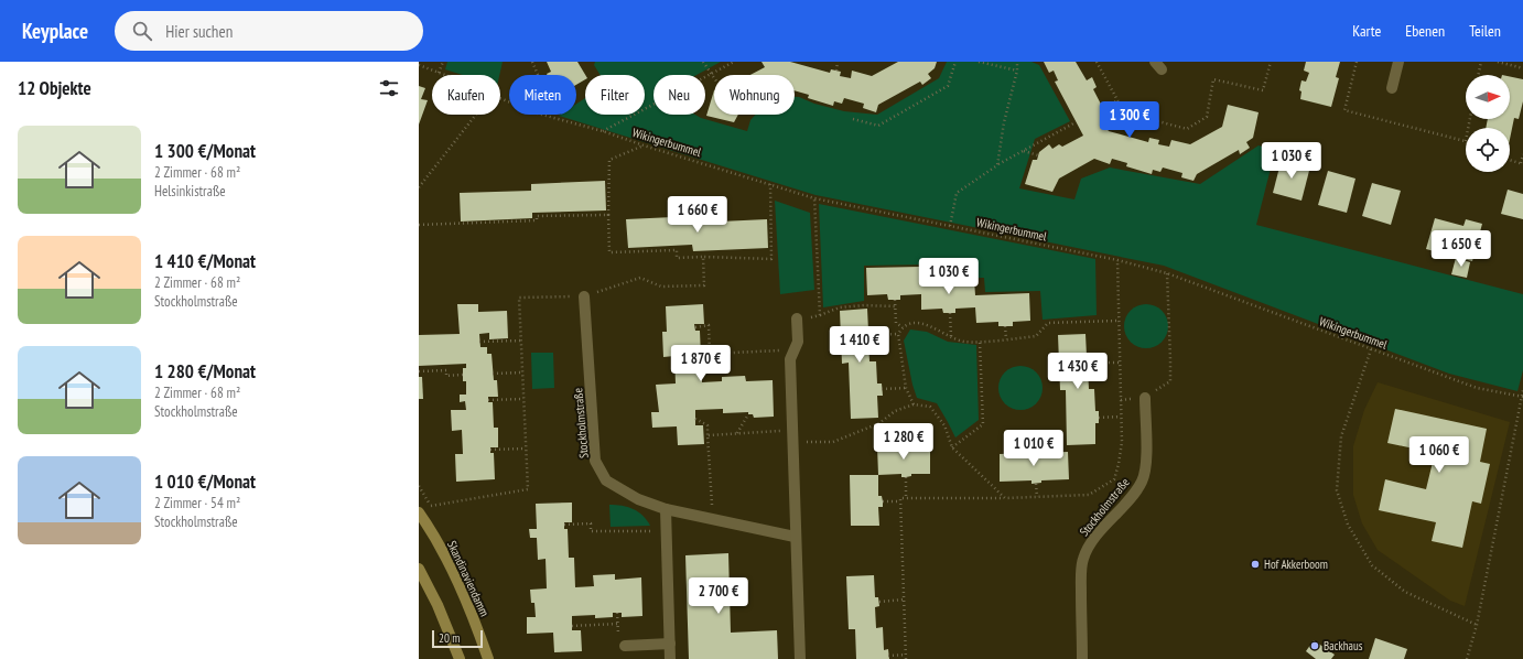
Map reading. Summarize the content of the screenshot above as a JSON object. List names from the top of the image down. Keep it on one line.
{"streets":{"main road":["Skandinaviendamm"],"street":["Stockholmstraße"],"path":["Wikingerbummel"]},"places":["Hof Akkerboom","Backhaus"],"scale_bar":"20 m","north":"right","page":{"header":"Keyplace","search":"Hier suchen","nav":["Karte","Ebenen","Teilen"],"heading":"12 Objekte","chip":["Kaufen","Mieten","Filter","Neu","Wohnung"],"price":["1 300 €","1 030 €","1 660 €","1 650 €","1 030 €","1 410 €","1 870 €","1 430 €","1 280 €","1 010 €","1 060 €","2 700 €"],"list":[{"name":"1 300 €/Monat","note":"2 Zimmer · 68 m² · Helsinkistraße"},{"name":"1 410 €/Monat","note":"2 Zimmer · 68 m² · Stockholmstraße"},{"name":"1 280 €/Monat","note":"2 Zimmer · 68 m² · Stockholmstraße"},{"name":"1 010 €/Monat","note":"2 Zimmer · 54 m² · Stockholmstraße"}],"scale":"20 m"}}
